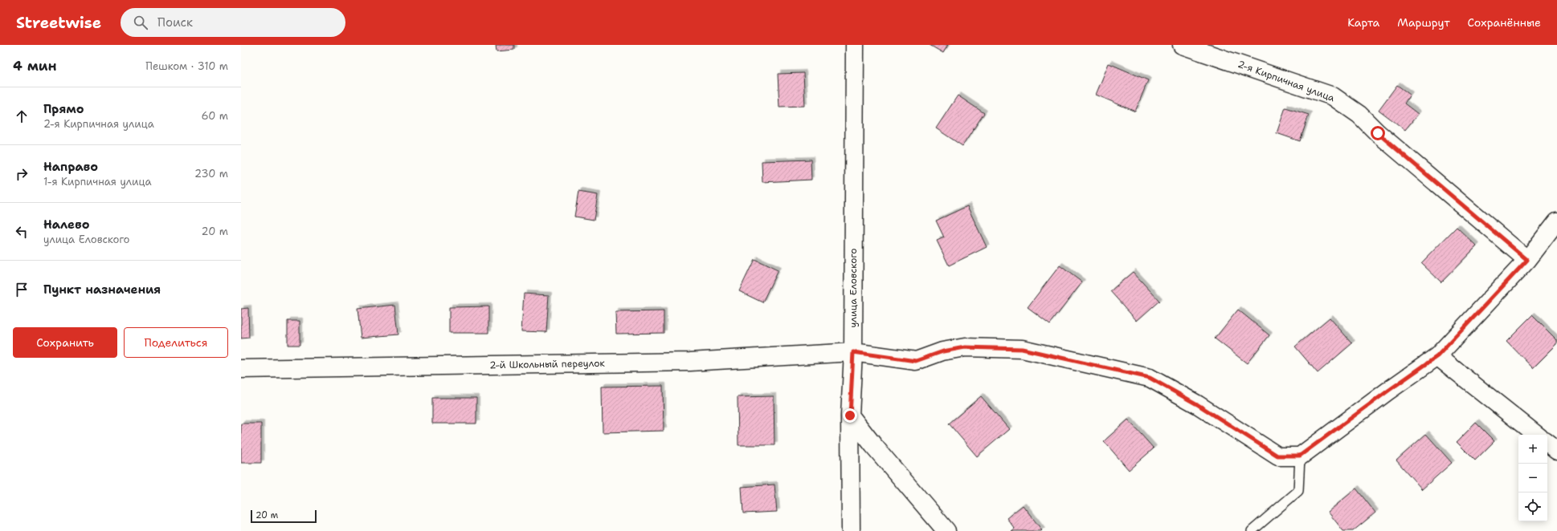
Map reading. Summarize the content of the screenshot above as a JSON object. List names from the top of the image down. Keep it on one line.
{"streets":{"street":["2-я Кирпичная улица","улица Еловского","2-й Школьный переулок"]},"crossings":[["улица Еловского","2-й Школьный переулок"]],"scale_bar":"20 m","page":{"header":"Streetwise","search":"Поиск","nav":["Карта","Маршрут","Сохранённые"],"heading":["4 мин","Пешком · 310 m"],"list":[["Прямо","2-я Кирпичная улица","60 m"],["Направо","1-я Кирпичная улица","230 m"],["Налево","улица Еловского","20 m"],"Пункт назначения"],"buttons":["Сохранить","Поделиться"],"map_buttons":["+","−"],"scale":"20 m"}}
